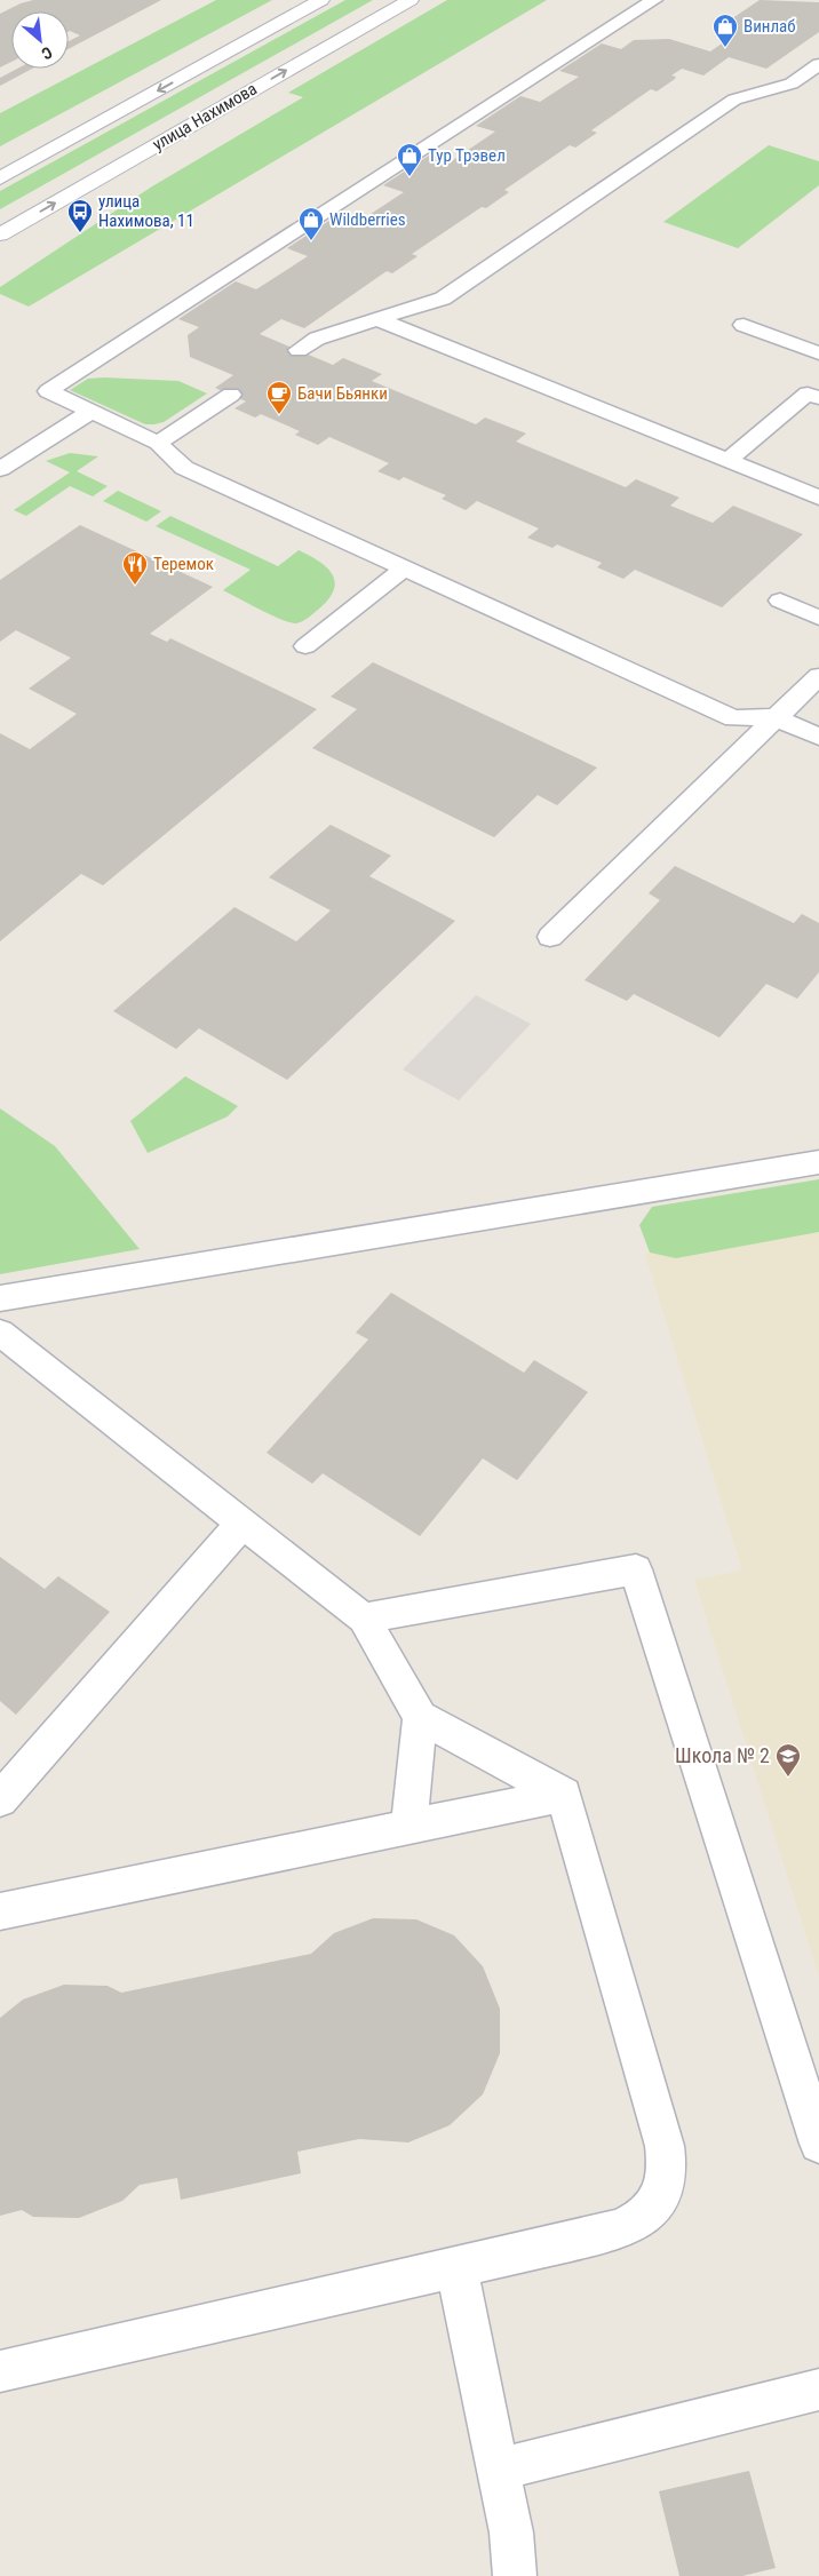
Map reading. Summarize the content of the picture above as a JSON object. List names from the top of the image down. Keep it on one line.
{"streets":{"main road":["улица Нахимова"]},"places":{"shop":["Винлаб","Тур Трэвел","Wildberries"],"bus stop":["улица Нахимова, 11"],"cafe":["Бачи Бьянки"],"restaurant":["Теремок"],"school or university":["Школа № 2"]},"north":"bottom right"}
